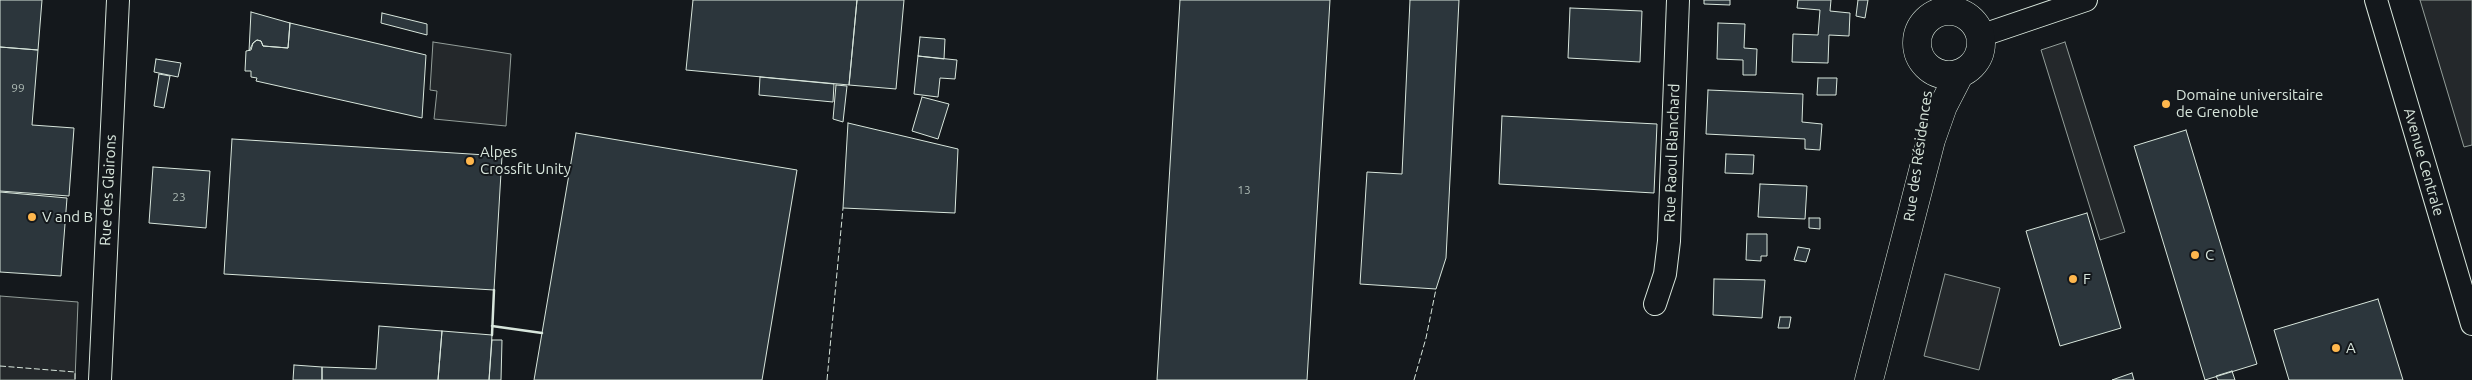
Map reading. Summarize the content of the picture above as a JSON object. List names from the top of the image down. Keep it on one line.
{"streets":{"street":["Rue Raoul Blanchard","Rue des Résidences","Avenue Centrale","Rue des Glairons"]},"places":["Domaine universitaire de Grenoble","Alpes Crossfit Unity","V and B","C","F","A"],"house_numbers":["99","13","23"]}
